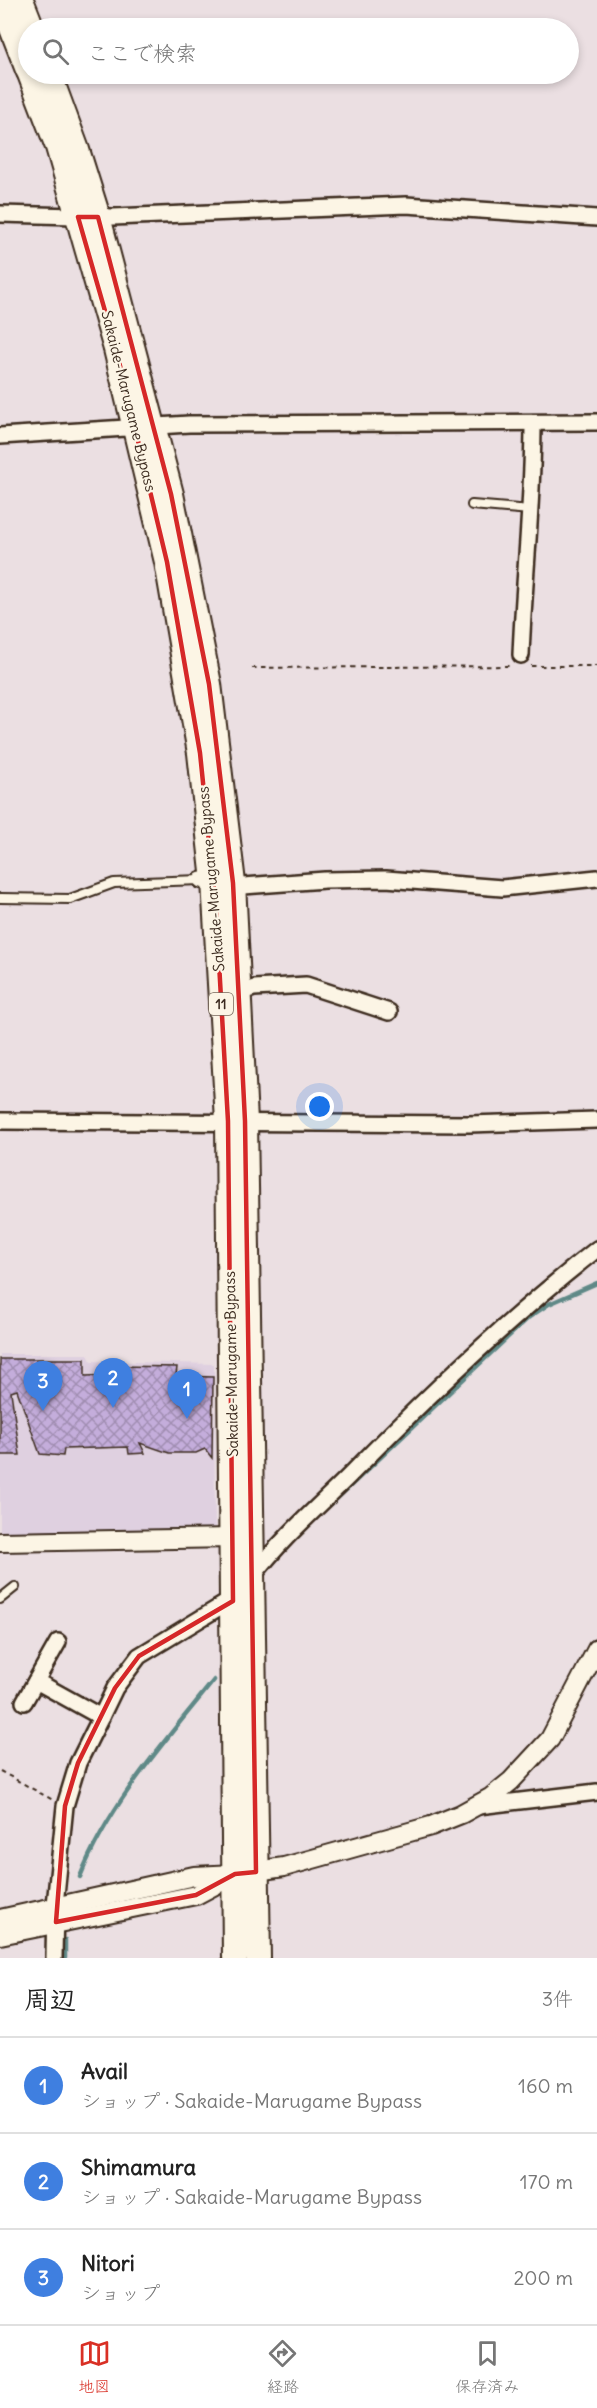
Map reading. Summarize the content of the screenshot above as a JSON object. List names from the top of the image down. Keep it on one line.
{"streets":{"highway":["Sakaide-Marugame Bypass","11"]},"page":{"search":"ここで検索","pins":["2","3","1"],"heading":["周辺","3件"],"list":[{"mark":"1","name":"Avail","note":"ショップ · Sakaide-Marugame Bypass","value":"160 m"},{"mark":"2","name":"Shimamura","note":"ショップ · Sakaide-Marugame Bypass","value":"170 m"},{"mark":"3","name":"Nitori","note":"ショップ","value":"200 m"}],"nav":["地図","経路","保存済み"]}}
